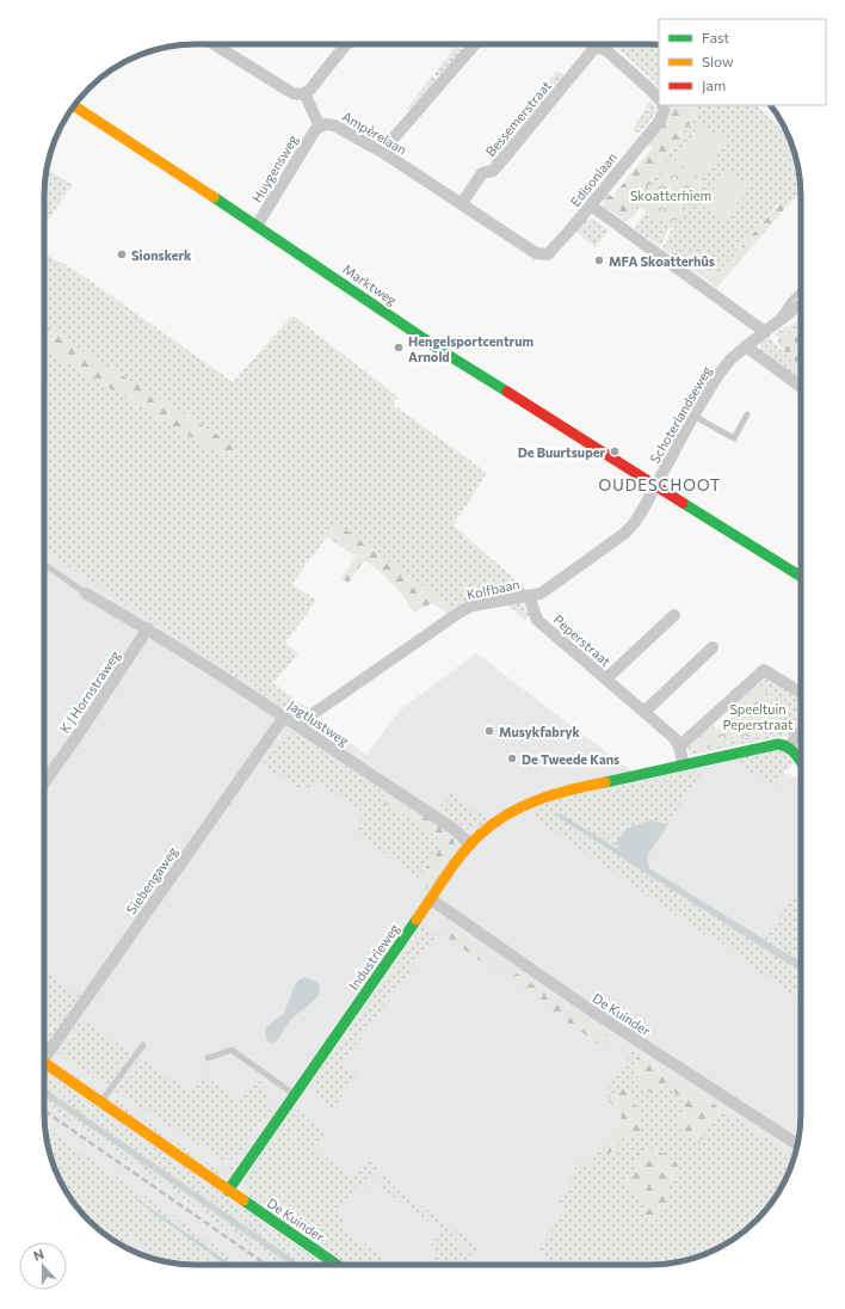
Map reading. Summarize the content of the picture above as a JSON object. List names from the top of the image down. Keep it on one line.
{"streets":{"street":["Bessemerstraat","Ampèrelaan","Huygensweg","Edisonlaan","Marktweg","Schoterlandseweg","Kolfbaan","Peperstraat","K J Hornstraweg","Jagtlustweg","Siebengaweg","Industrieweg","De Kuinder"]},"crossings":[["Bessemerstraat","Ampèrelaan"],["Ampèrelaan","Huygensweg"],["Ampèrelaan","Edisonlaan"],["Huygensweg","Marktweg"],["Marktweg","Schoterlandseweg"],["Marktweg","Kolfbaan"],["Schoterlandseweg","Kolfbaan"],["Kolfbaan","Peperstraat"],["Kolfbaan","Jagtlustweg"],["Peperstraat","Industrieweg"],["K J Hornstraweg","Jagtlustweg"],["Jagtlustweg","Siebengaweg"],["Jagtlustweg","Industrieweg"],["Industrieweg","De Kuinder"]],"districts":["OUDESCHOOT"],"parks":["Skoatterhiem","Speeltuin Peperstraat"],"places":["Sionskerk","MFA Skoatterhûs","Hengelsportcentrum Arnold","De Buurtsuper","Musykfabryk","De Tweede Kans"],"legend":["Fast","Slow","Jam"],"north":"top"}
